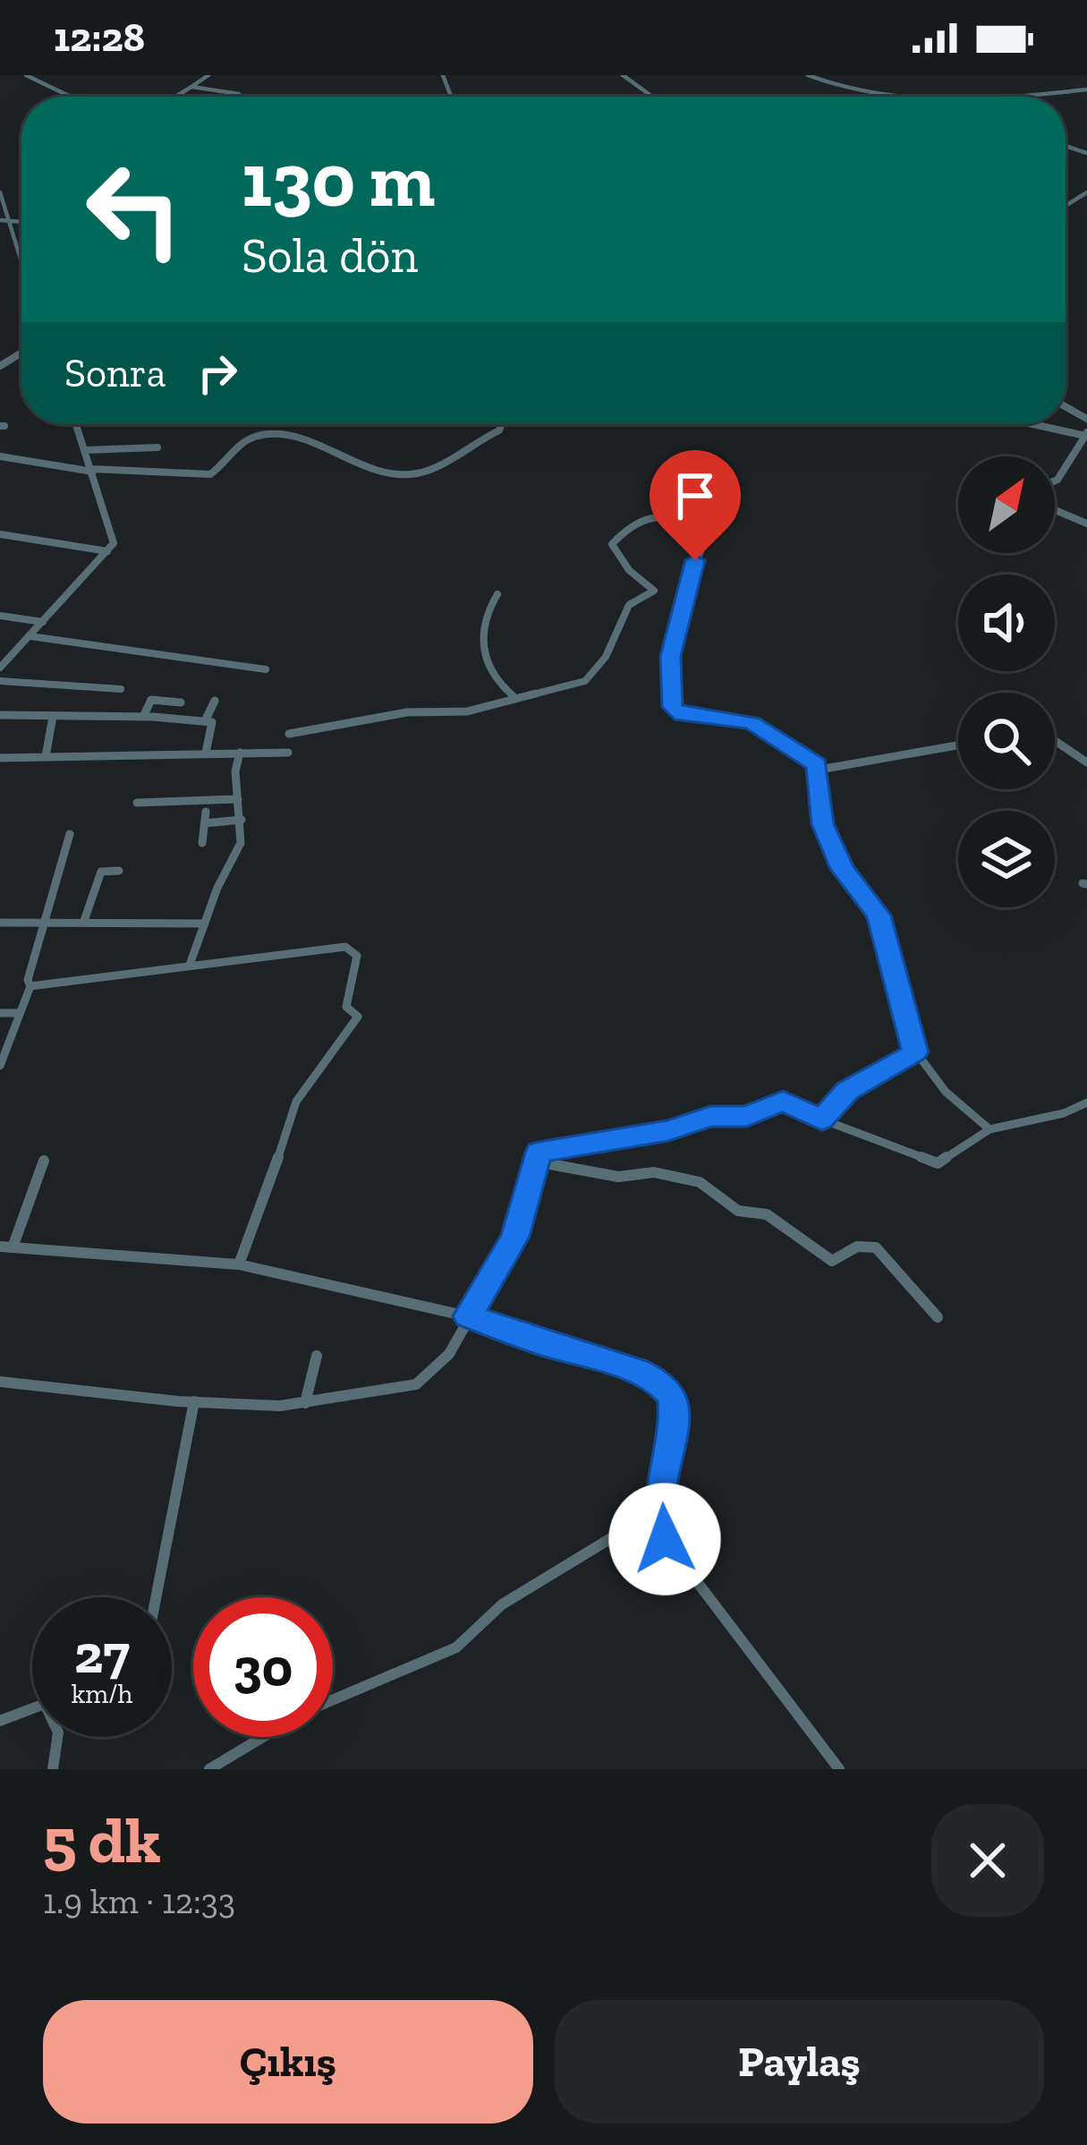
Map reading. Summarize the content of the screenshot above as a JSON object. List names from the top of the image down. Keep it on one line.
{"north":"top right","page":{"status":"12:28","turn":["130 m","Sola dön"],"then":"Sonra","speed":"27 km/h","limit":"30","heading":["5 dk","1.9 km · 12:33"],"buttons":["Çıkış","Paylaş"]}}
